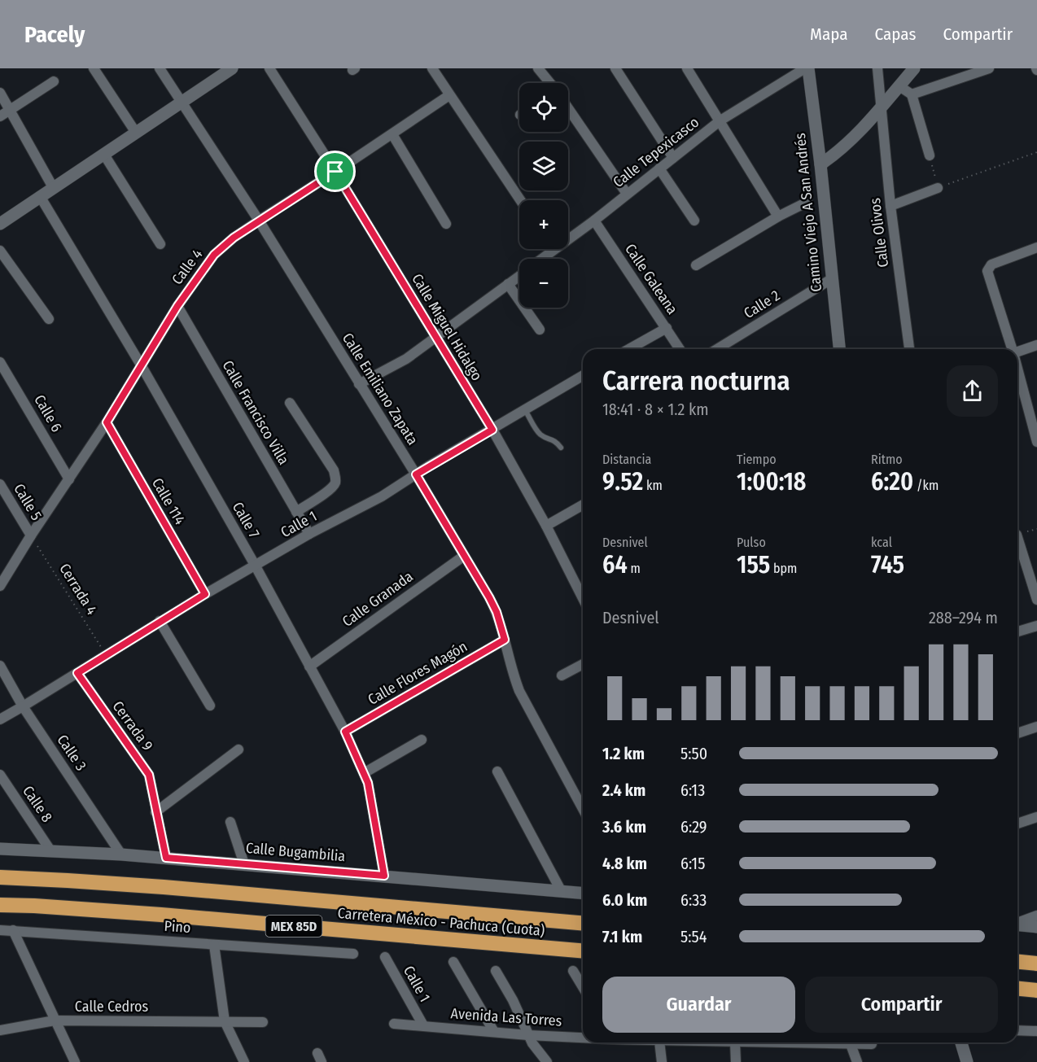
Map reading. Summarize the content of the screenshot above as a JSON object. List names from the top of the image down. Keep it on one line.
{"streets":{"highway":["Carretera México - Pachuca (Cuota)","MEX 85D"],"street":["Calle Tepexicasco","Camino Viejo A San Andrés","Calle Olivos","Calle 4","Calle Galeana","Calle 2","Calle Miguel Hidalgo","Calle Emiliano Zapata","Calle Francisco Villa","Calle 6","Calle 114","Calle 5","Calle 7","Calle 1","Calle Granada","Calle Flores Magón","Cerrada 9","Calle 3","Calle 8","Calle Bugambilia","Pino","Calle Cedros","Avenida Las Torres"],"path":["Cerrada 4"]},"crossings":[["Calle Tepexicasco","Camino Viejo A San Andrés"],["Calle Tepexicasco","Calle Galeana"],["Camino Viejo A San Andrés","Calle 2"],["Calle 4","Calle Miguel Hidalgo"],["Calle 4","Calle Emiliano Zapata"],["Calle 4","Calle Francisco Villa"],["Calle 4","Calle 6"],["Calle 4","Calle 114"],["Calle 4","Calle 5"],["Calle 4","Calle 7"],["Calle 4","Cerrada 4"],["Calle Miguel Hidalgo","Calle 1"],["Calle Emiliano Zapata","Calle 1"],["Calle Emiliano Zapata","Calle Granada"],["Calle Emiliano Zapata","Calle Flores Magón"],["Calle Francisco Villa","Calle 1"],["Calle 114","Calle 1"],["Calle 5","Cerrada 4"],["Calle 7","Calle 1"],["Calle 7","Calle Granada"],["Calle 7","Calle Flores Magón"],["Calle 7","Calle Bugambilia"],["Calle 1","Cerrada 4"],["Calle 1","Cerrada 9"],["Calle 1","Calle 3"],["Calle 1","Avenida Las Torres"],["Cerrada 9","Calle Bugambilia"],["Calle 3","Calle Bugambilia"],["Calle 8","Calle Bugambilia"]],"page":{"header":"Pacely","nav":["Mapa","Capas","Compartir"],"map_buttons":["+","−"],"heading":["Carrera nocturna","18:41 · 8 × 1.2 km"],"stats":[["Distancia","9.52 km"],["Tiempo","1:00:18"],["Ritmo","6:20 /km"],["Desnivel","64 m"],["Pulso","155 bpm"],["kcal","745"]],"chart":["Desnivel","288–294 m"],"list":[{"name":"1.2 km","note":"5:50"},{"name":"2.4 km","note":"6:13"},{"name":"3.6 km","note":"6:29"},{"name":"4.8 km","note":"6:15"},{"name":"6.0 km","note":"6:33"},{"name":"7.1 km","note":"5:54"}],"buttons":["Guardar","Compartir"]}}
